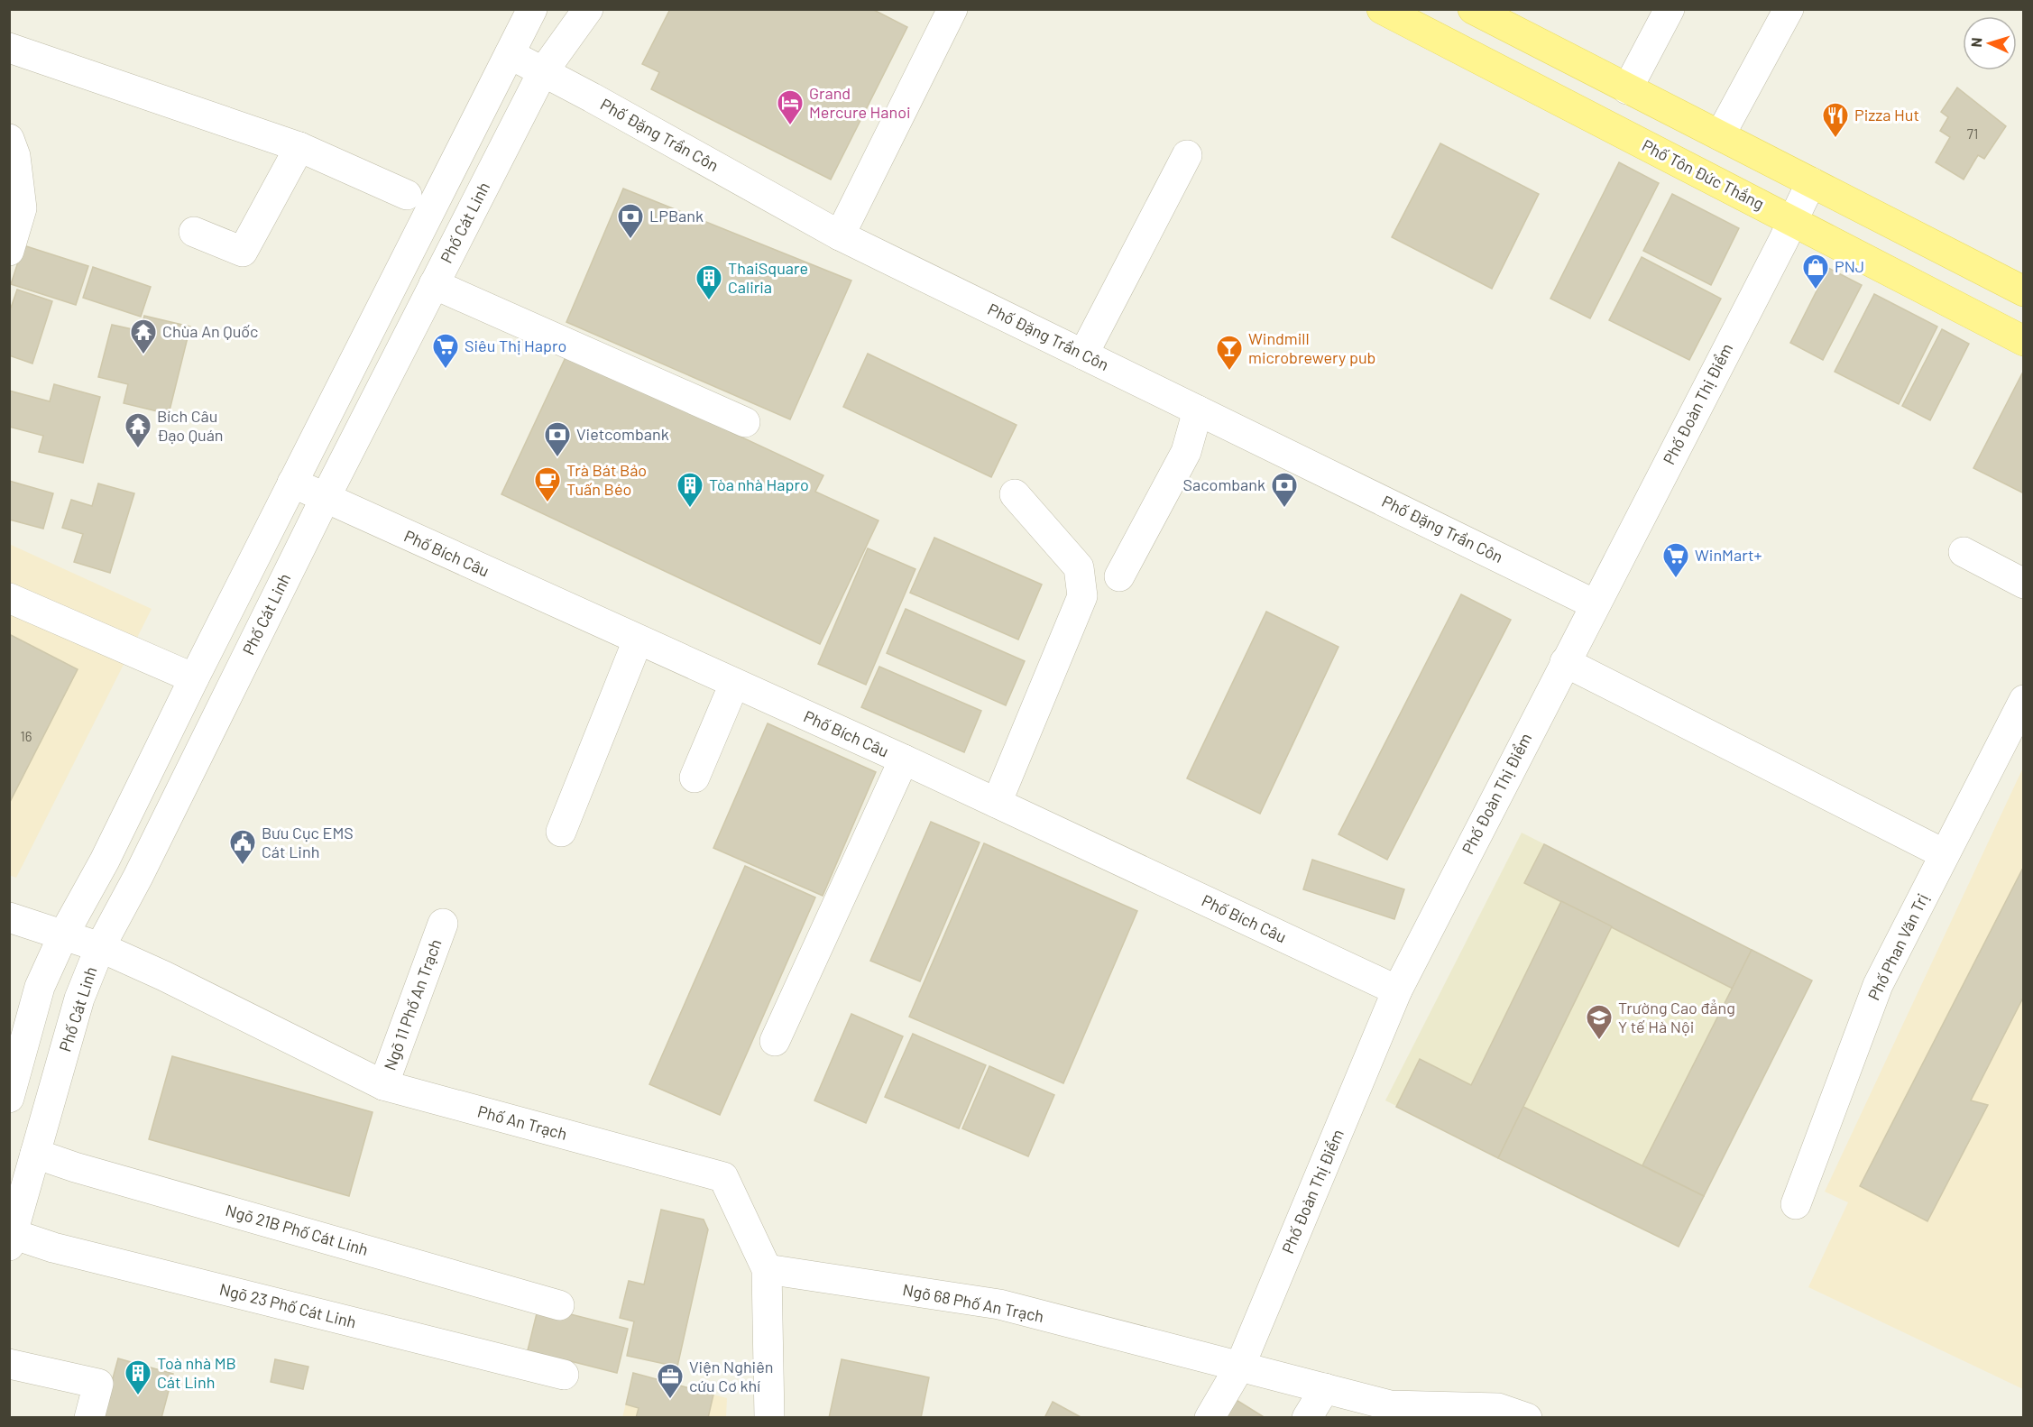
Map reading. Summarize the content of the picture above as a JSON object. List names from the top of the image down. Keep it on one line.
{"streets":{"main road":["Phố Tôn Đức Thắng"],"street":["Phố Đặng Trần Côn","Phố Cát Linh","Phố Đoàn Thị Điểm","Phố Bích Câu","Phố Phan Văn Trị","Ngõ 11 Phố An Trạch","Phố An Trạch","Ngõ 21B Phố Cát Linh","Ngõ 68 Phố An Trạch","Ngõ 23 Phố Cát Linh"]},"crossings":[["Phố Đặng Trần Côn","Phố Cát Linh"],["Phố Đặng Trần Côn","Phố Đoàn Thị Điểm"],["Phố Tôn Đức Thắng","Phố Đoàn Thị Điểm"],["Phố Cát Linh","Phố Bích Câu"],["Phố Cát Linh","Phố An Trạch"],["Phố Cát Linh","Ngõ 21B Phố Cát Linh"],["Phố Cát Linh","Ngõ 23 Phố Cát Linh"],["Phố Đoàn Thị Điểm","Phố Bích Câu"],["Phố Đoàn Thị Điểm","Ngõ 68 Phố An Trạch"],["Ngõ 11 Phố An Trạch","Phố An Trạch"],["Phố An Trạch","Ngõ 68 Phố An Trạch"]],"places":{"hotel":["Grand Mercure Hanoi"],"restaurant":["Pizza Hut"],"bank":["LPBank","Vietcombank","Sacombank"],"shop":["PNJ"],"building":["ThaiSquare Caliria","Tòa nhà Hapro","Toà nhà MB Cát Linh"],"temple":["Chùa An Quốc","Bích Câu Đạo Quán"],"supermarket":["Siêu Thị Hapro","WinMart+"],"bar":["Windmill microbrewery pub"],"cafe":["Trà Bát Bảo Tuấn Béo"],"public building":["Bưu Cục EMS Cát Linh"],"school or university":["Trường Cao đẳng Y tế Hà Nội"],"office":["Viện Nghiên cứu Cơ khí"]},"house_numbers":["71","16"],"north":"left"}
